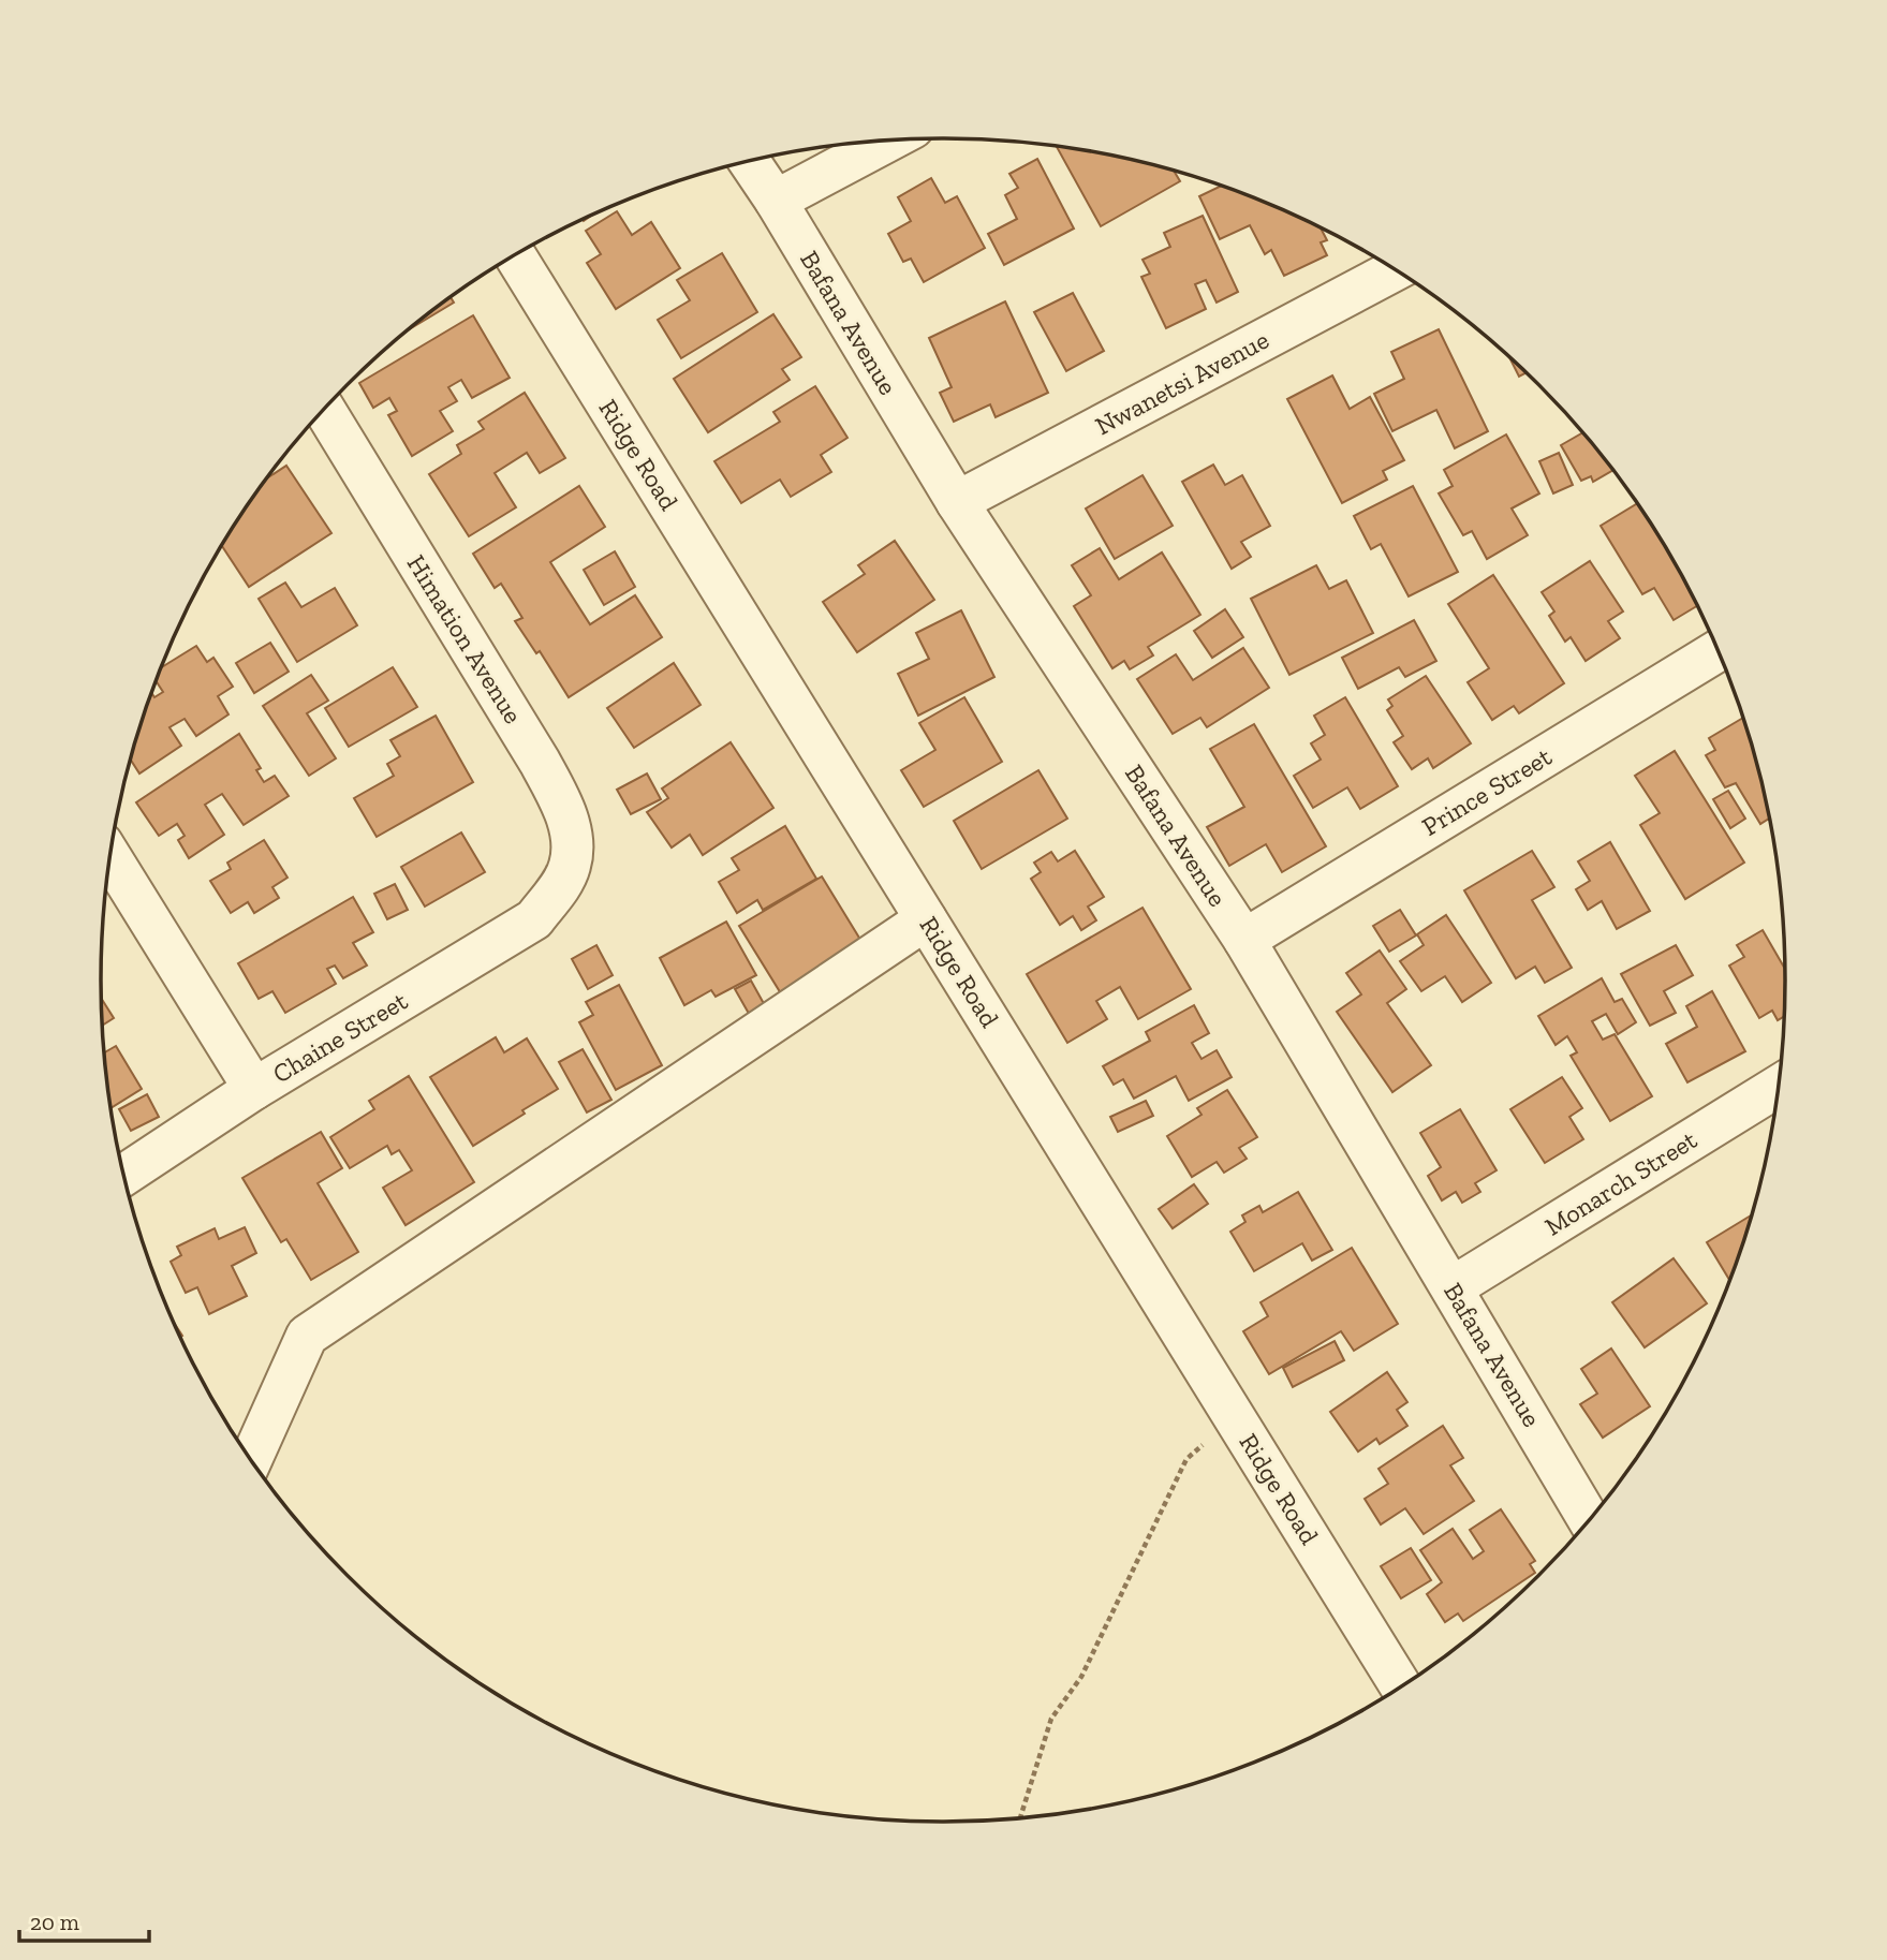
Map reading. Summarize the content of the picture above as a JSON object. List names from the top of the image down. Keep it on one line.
{"streets":{"street":["Bafana Avenue","Nwanetsi Avenue","Ridge Road","Himation Avenue","Prince Street","Chaine Street","Monarch Street"]},"crossings":[["Bafana Avenue","Nwanetsi Avenue"],["Bafana Avenue","Prince Street"],["Bafana Avenue","Monarch Street"],["Himation Avenue","Chaine Street"]],"scale_bar":"20 m"}
